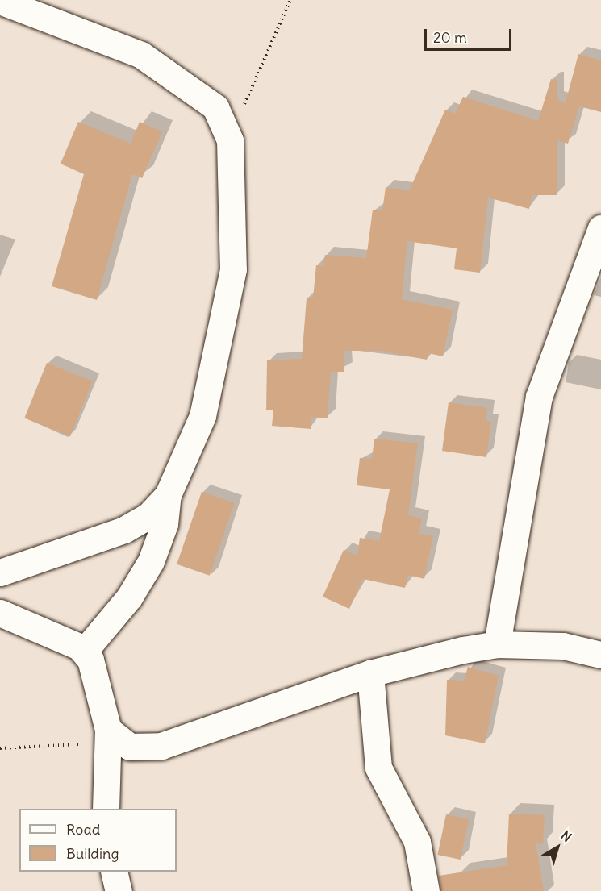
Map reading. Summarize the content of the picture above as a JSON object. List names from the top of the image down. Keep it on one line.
{"legend":["Road","Building"],"scale_bar":"20 m","north":"top right"}
